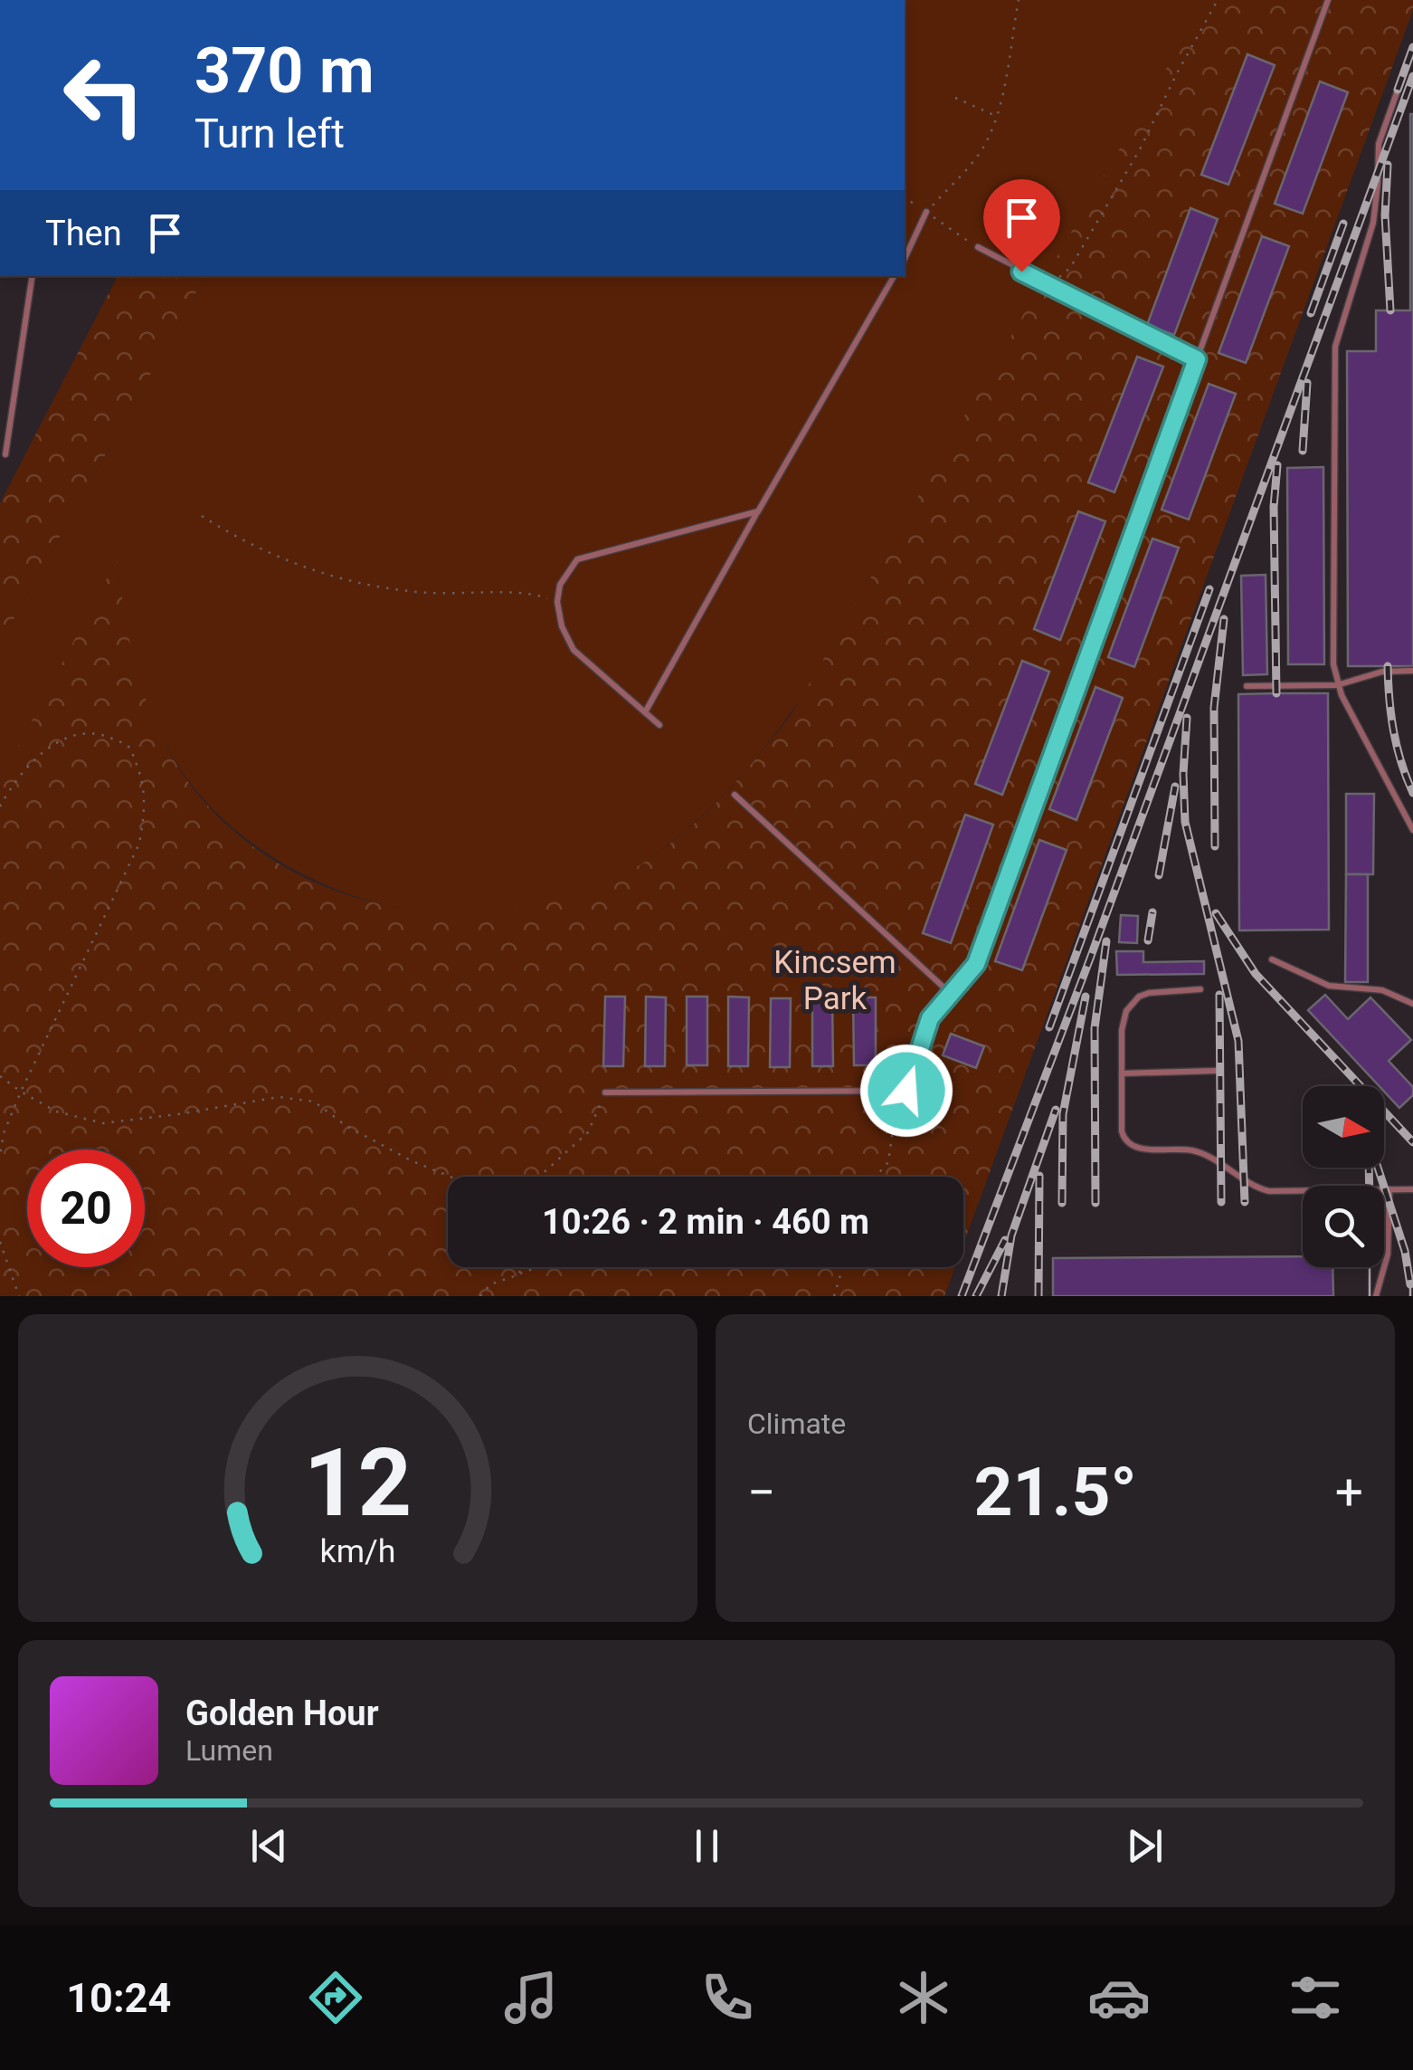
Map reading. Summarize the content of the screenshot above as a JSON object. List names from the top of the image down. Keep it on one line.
{"parks":["Kincsem Park"],"north":"right","page":{"turn":["370 m","Turn left"],"then":"Then","limit":"20","trip":"10:26 · 2 min · 460 m","tile":"Climate","heat":["−","21.5°","+"],"song":["Golden Hour","Lumen"],"tabs":"10:24","gauge":["12","km/h"]}}
